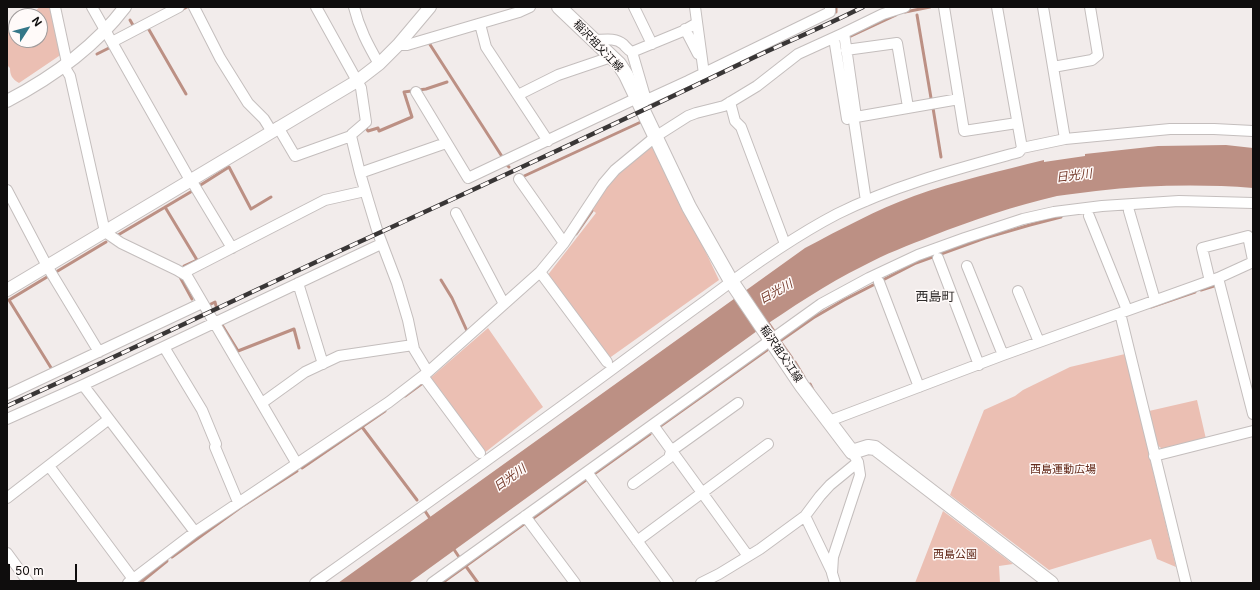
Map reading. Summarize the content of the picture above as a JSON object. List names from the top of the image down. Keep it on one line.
{"streets":{"main road":["稲沢祖父江線"]},"districts":["西島町"],"water":["日光川"],"parks":["西島運動広場","西島公園"],"scale_bar":"50 m","north":"top right"}
